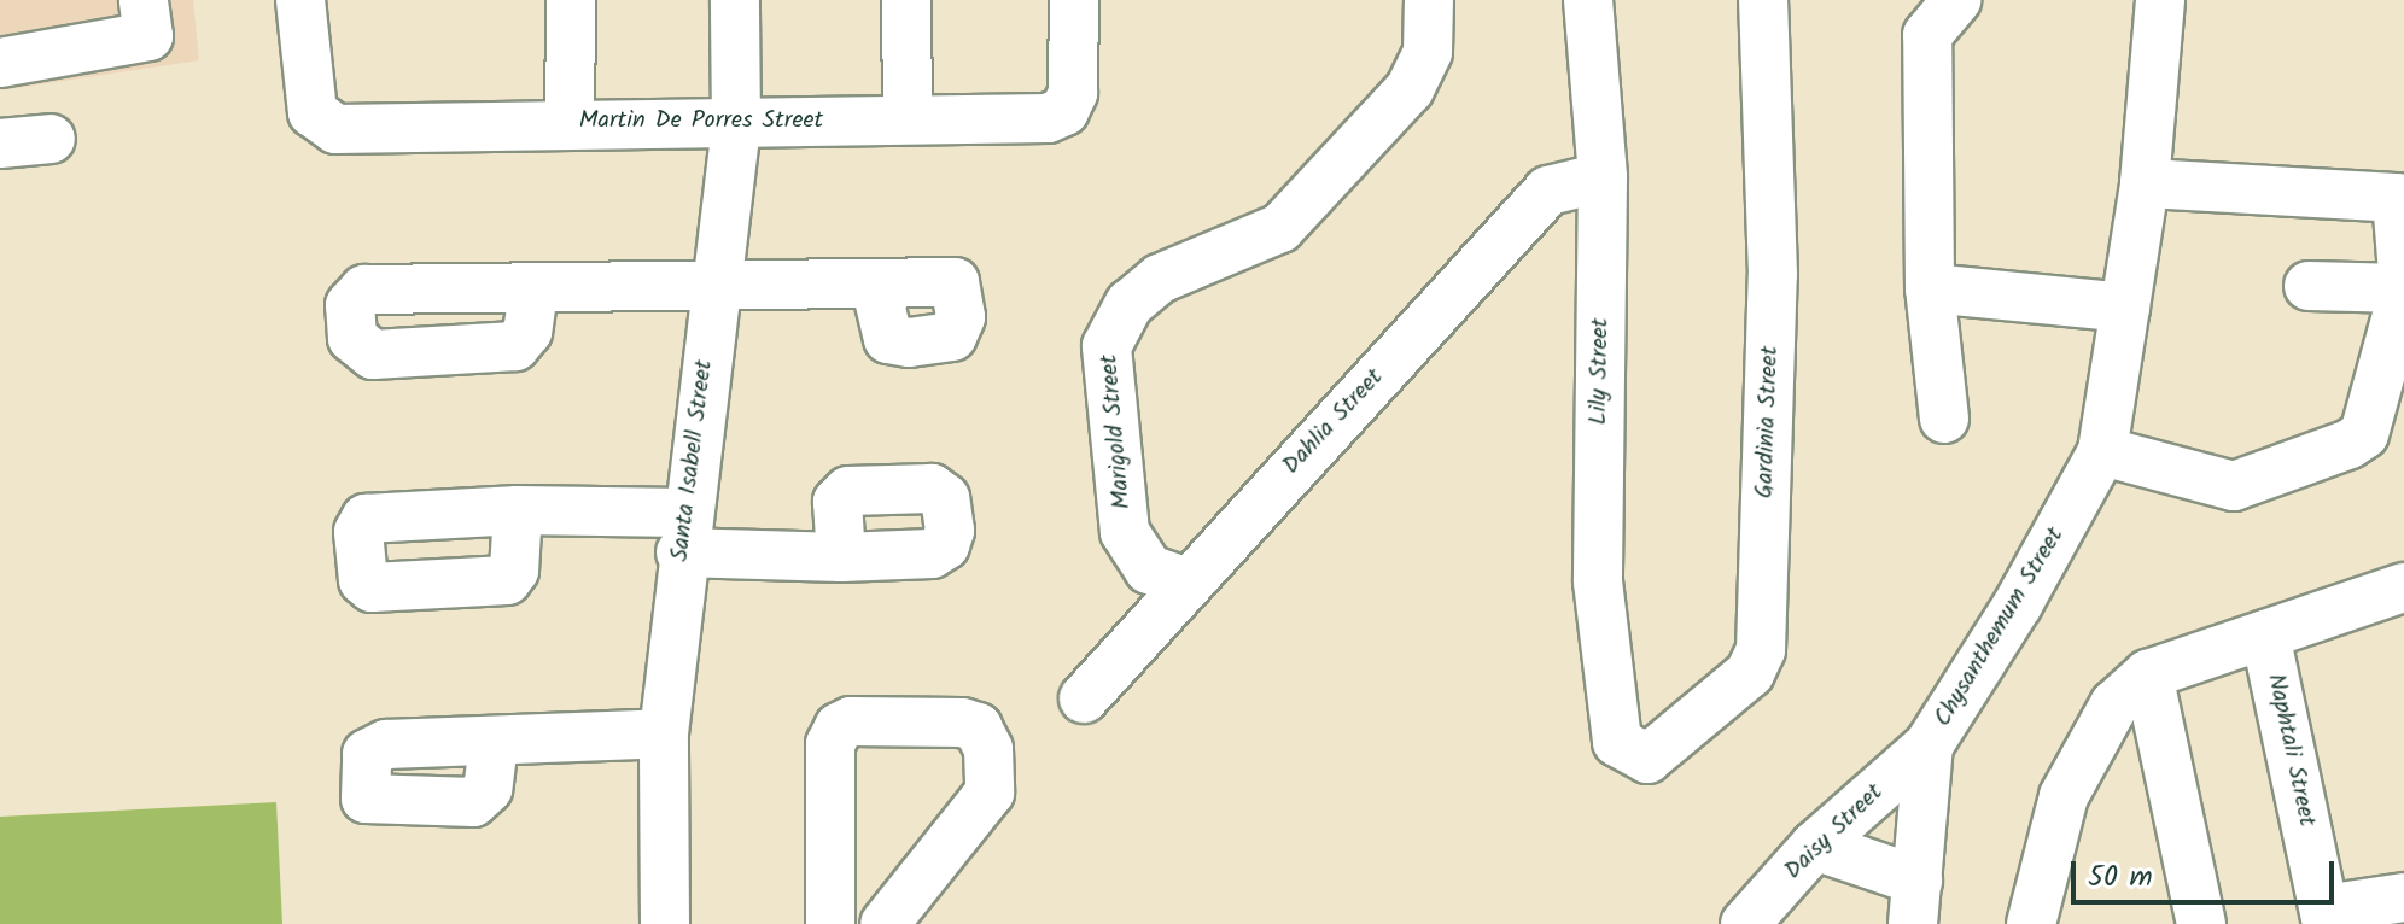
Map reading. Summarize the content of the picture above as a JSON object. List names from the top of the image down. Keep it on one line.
{"streets":{"street":["Martin De Porres Street","Lily Street","Dahlia Street","Gardinia Street","Marigold Street","Santa Isabell Street","Chysanthemum Street","Naphtali Street","Daisy Street"]},"crossings":[["Martin De Porres Street","Santa Isabell Street"],["Lily Street","Dahlia Street"],["Lily Street","Gardinia Street"],["Dahlia Street","Marigold Street"],["Chysanthemum Street","Daisy Street"]],"scale_bar":"50 m"}
